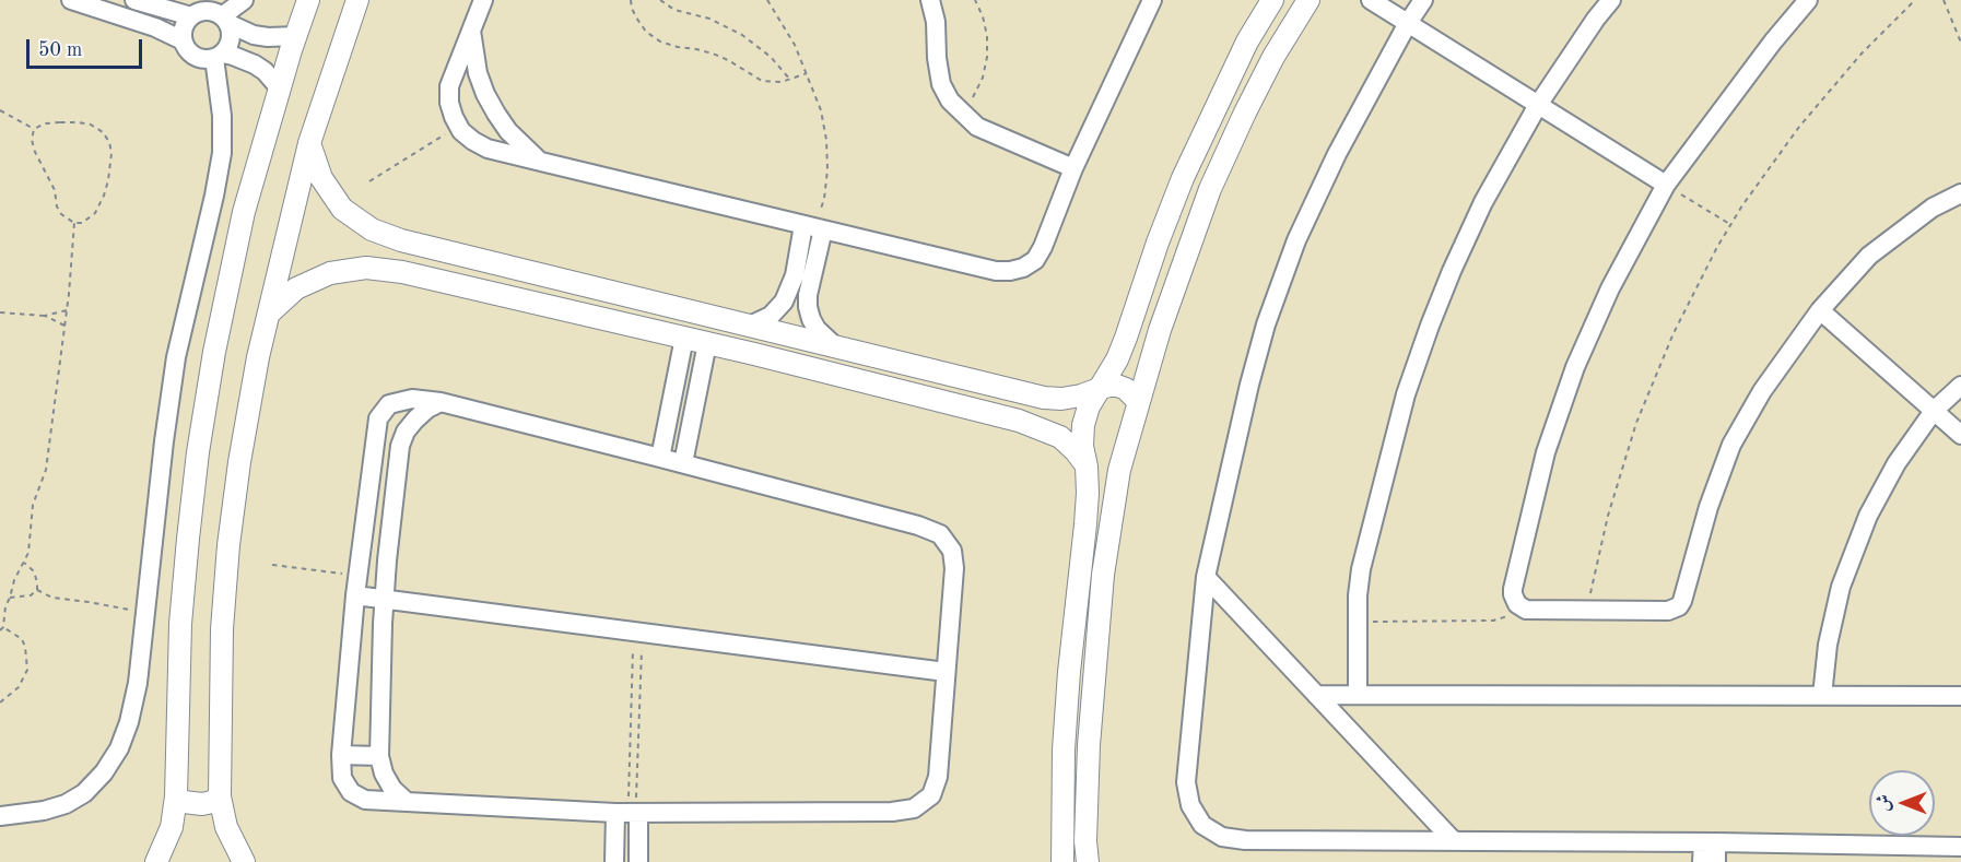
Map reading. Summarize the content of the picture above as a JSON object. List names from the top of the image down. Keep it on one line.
{"scale_bar":"50 m","north":"left"}
